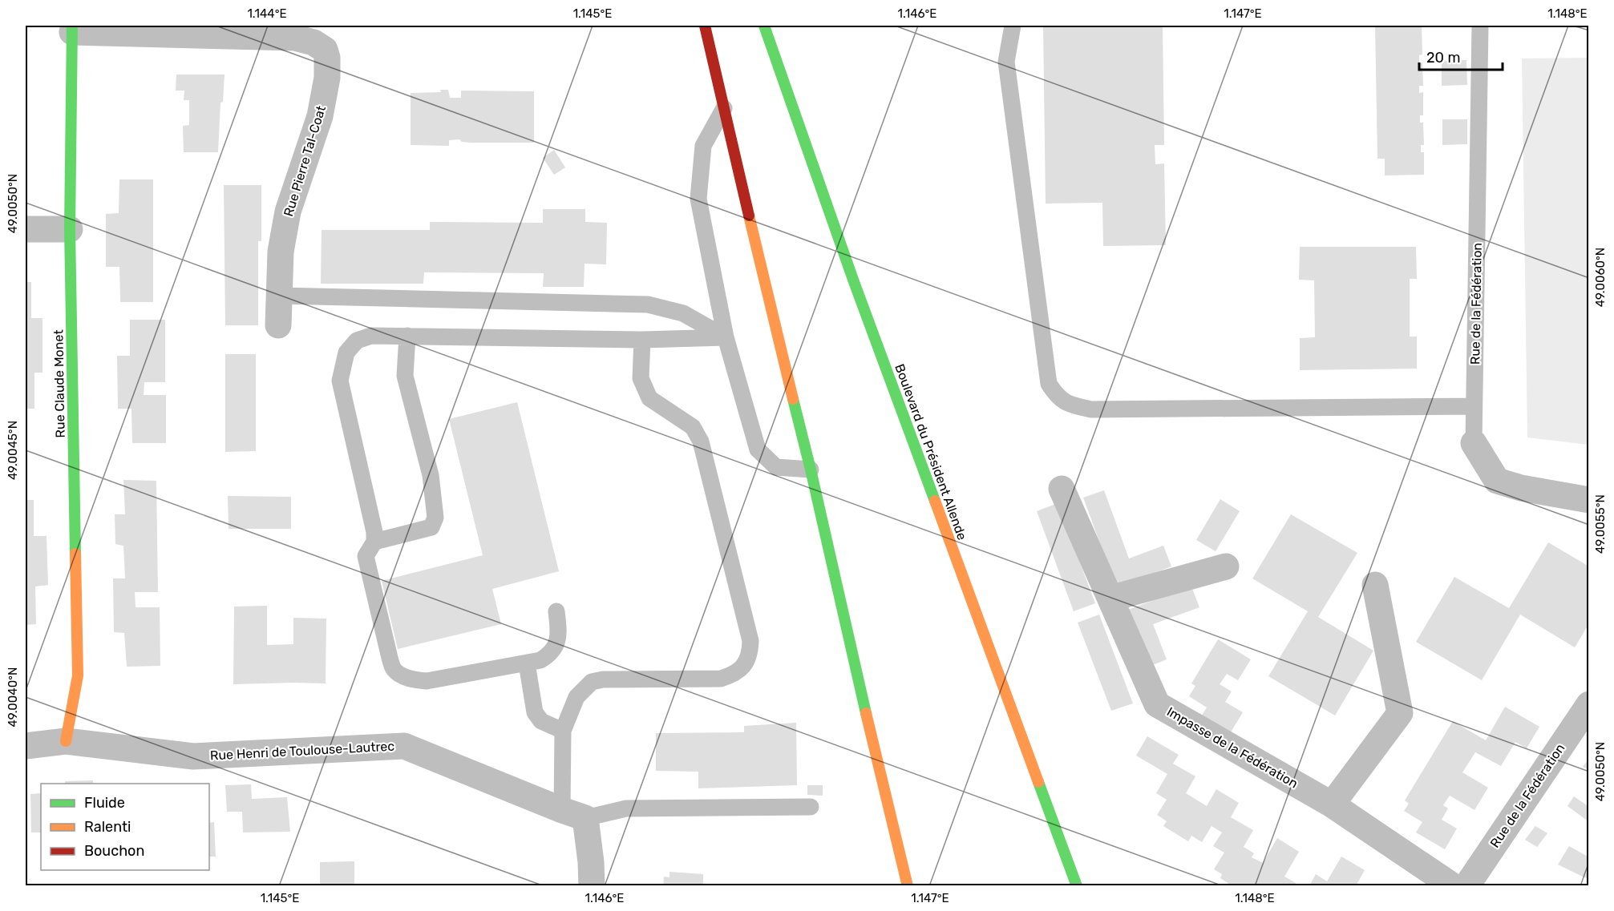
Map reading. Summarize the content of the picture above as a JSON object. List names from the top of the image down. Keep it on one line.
{"streets":{"main road":["Rue Claude Monet","Boulevard du Président Allende"],"street":["Rue Pierre Tal-Coat","Rue de la Fédération","Impasse de la Fédération","Rue Henri de Toulouse-Lautrec"]},"crossings":[["Rue Pierre Tal-Coat","Rue Claude Monet"],["Rue Claude Monet","Rue Henri de Toulouse-Lautrec"]],"legend":["Fluide","Ralenti","Bouchon"],"scale_bar":"20 m","coordinates":["1.144°E","1.145°E","1.146°E","1.147°E","1.148°E","49.0050°N","49.0060°N","49.0045°N","49.0055°N","49.0040°N"]}
